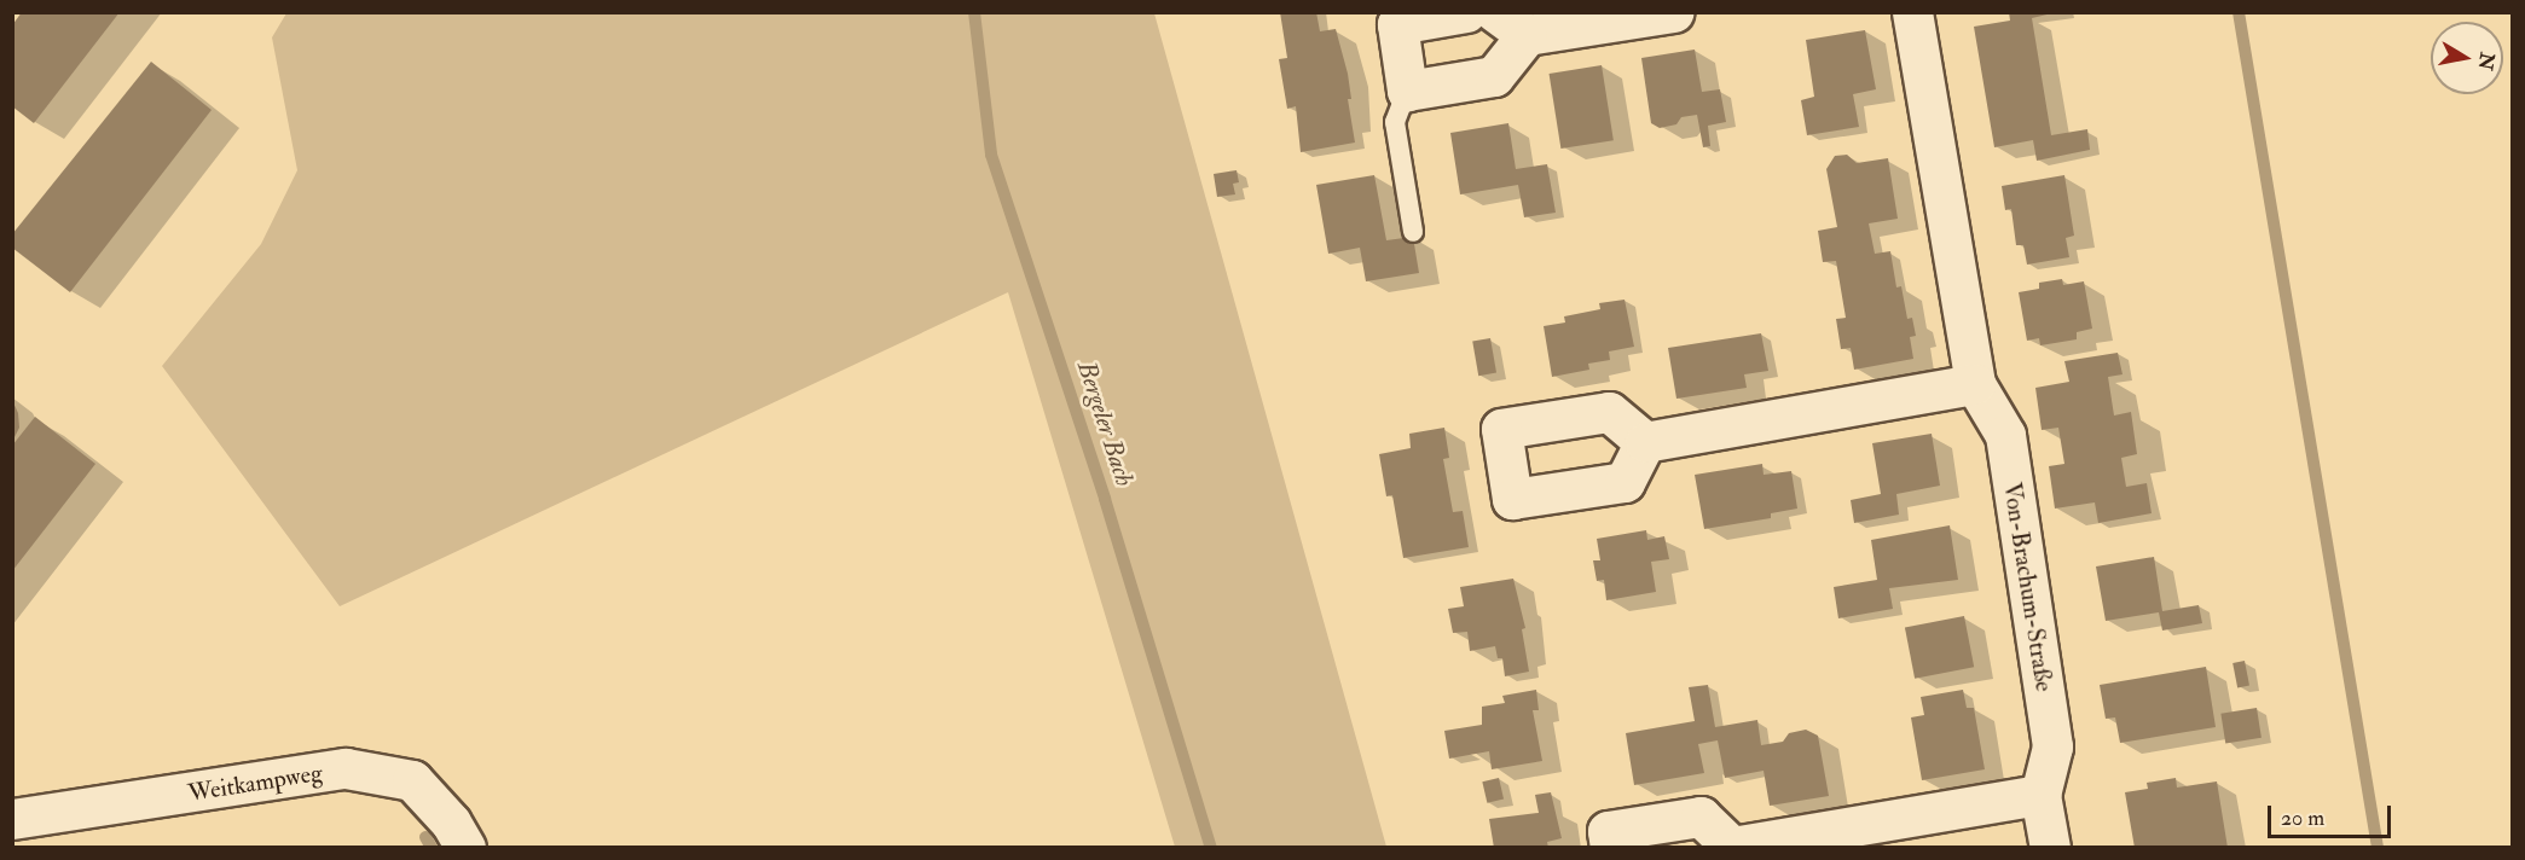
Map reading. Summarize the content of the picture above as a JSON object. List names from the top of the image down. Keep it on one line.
{"streets":{"street":["Von-Brachum-Straße","Weitkampweg"]},"water":["Bergeler Bach"],"scale_bar":"20 m","north":"right"}
